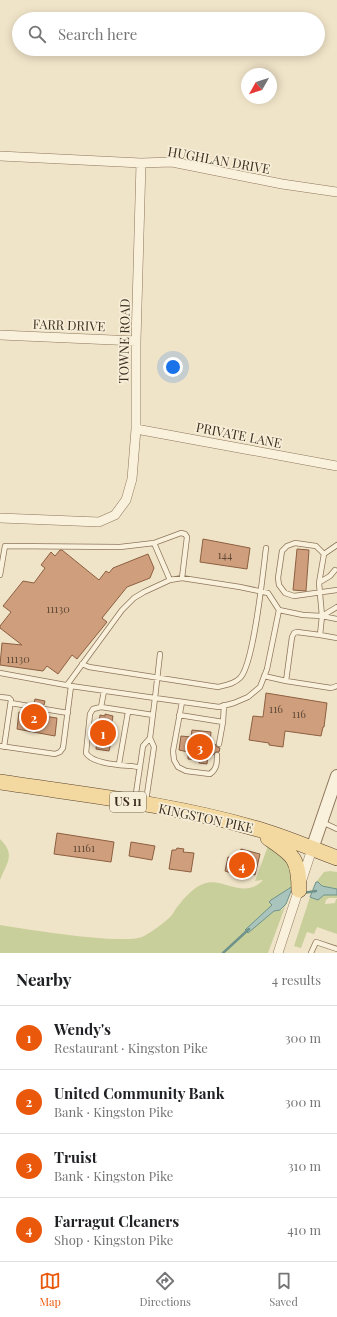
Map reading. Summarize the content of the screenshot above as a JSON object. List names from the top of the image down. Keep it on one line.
{"streets":{"main road":["US 11","KINGSTON PIKE"],"street":["HUGHLAN DRIVE","FARR DRIVE","TOWNE ROAD","PRIVATE LANE"]},"crossings":[["HUGHLAN DRIVE","TOWNE ROAD"],["FARR DRIVE","TOWNE ROAD"],["TOWNE ROAD","PRIVATE LANE"]],"house_numbers":["144","11130","11130","116","116","11161"],"north":"bottom left","page":{"search":"Search here","pins":["2","1","3","4"],"heading":["Nearby","4 results"],"list":[{"mark":"1","name":"Wendy's","note":"Restaurant · Kingston Pike","value":"300 m"},{"mark":"2","name":"United Community Bank","note":"Bank · Kingston Pike","value":"300 m"},{"mark":"3","name":"Truist","note":"Bank · Kingston Pike","value":"310 m"},{"mark":"4","name":"Farragut Cleaners","note":"Shop · Kingston Pike","value":"410 m"}],"nav":["Map","Directions","Saved"]}}
